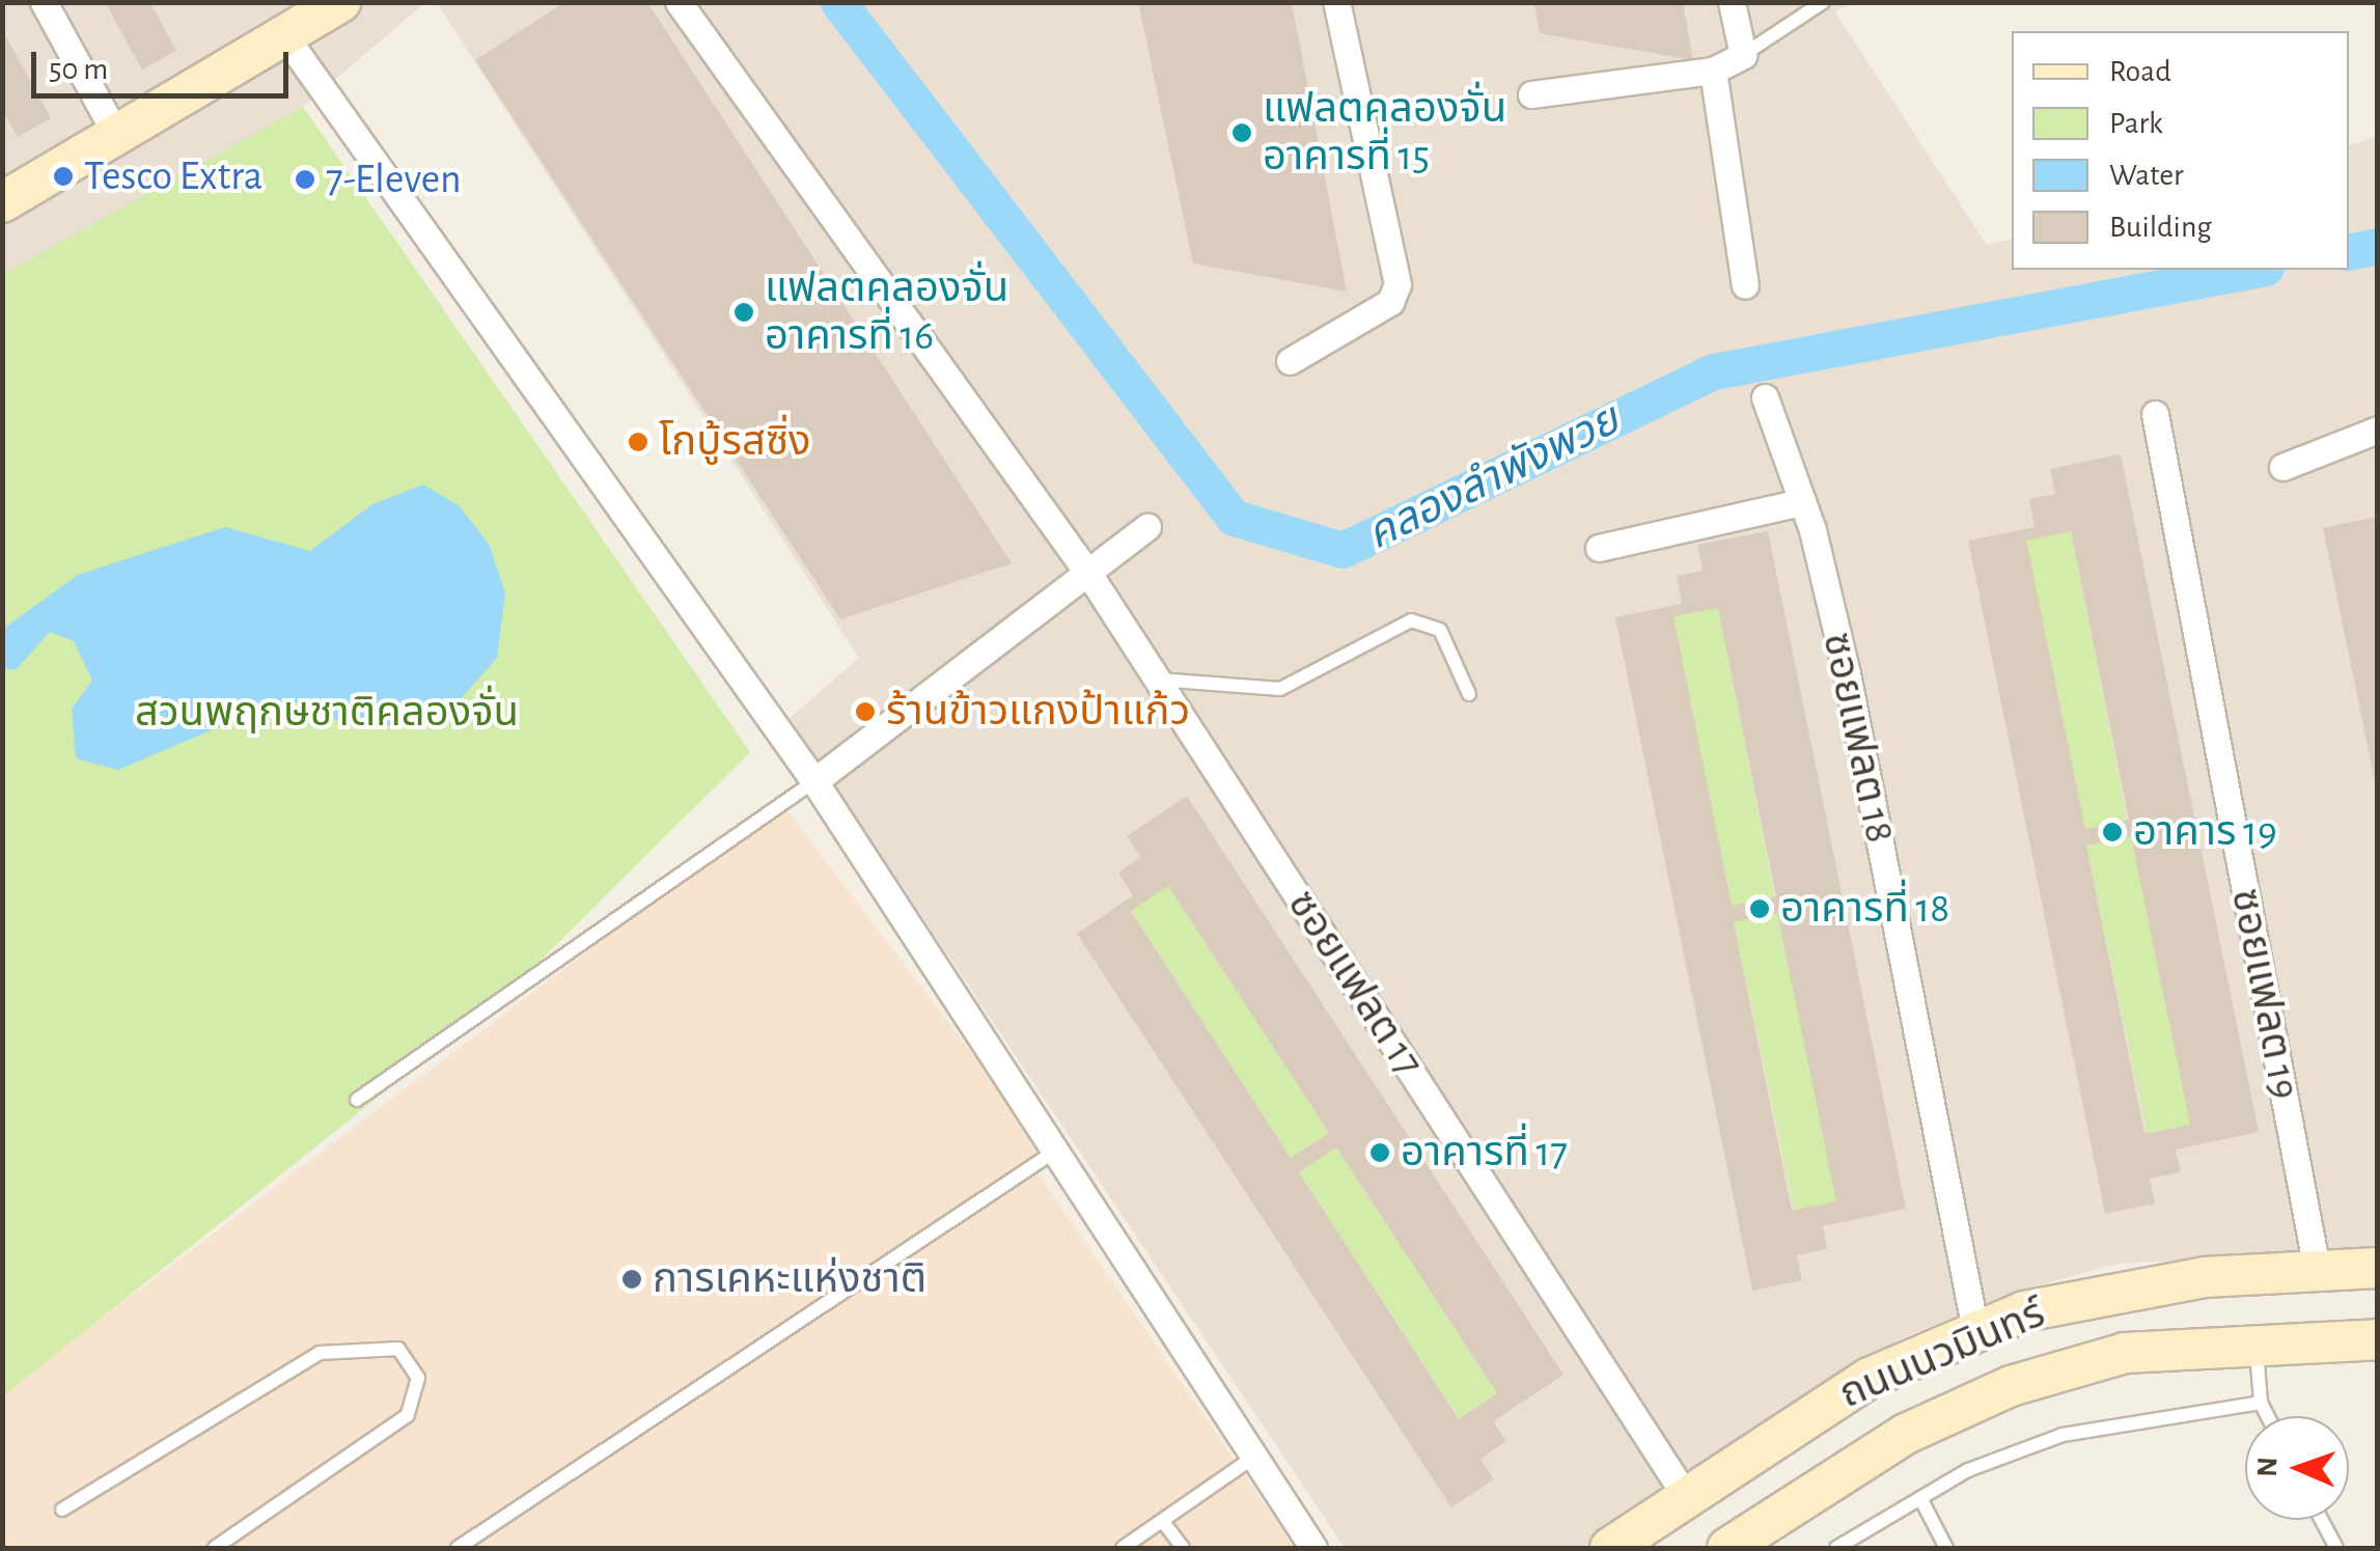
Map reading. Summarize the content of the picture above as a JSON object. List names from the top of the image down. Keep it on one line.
{"streets":{"main road":["ถนนนวมินทร์"],"street":["ซอยแฟลต 18","ซอยแฟลต 17","ซอยแฟลต 19"]},"crossings":[["ซอยแฟลต 18","ถนนนวมินทร์"],["ซอยแฟลต 17","ถนนนวมินทร์"],["ซอยแฟลต 19","ถนนนวมินทร์"]],"water":["คลองลำพังพวย"],"parks":["สวนพฤกษชาติคลองจั่น"],"places":["แฟลตคลองจั่น อาคารที่ 15","Tesco Extra","7-Eleven","แฟลตคลองจั่น อาคารที่ 16","โกบู้รสซิ่ง","ร้านข้าวแกงป้าแก้ว","อาคาร 19","อาคารที่ 18","อาคารที่ 17","การเคหะแห่งชาติ"],"legend":["Road","Park","Water","Building"],"scale_bar":"50 m","north":"left"}
